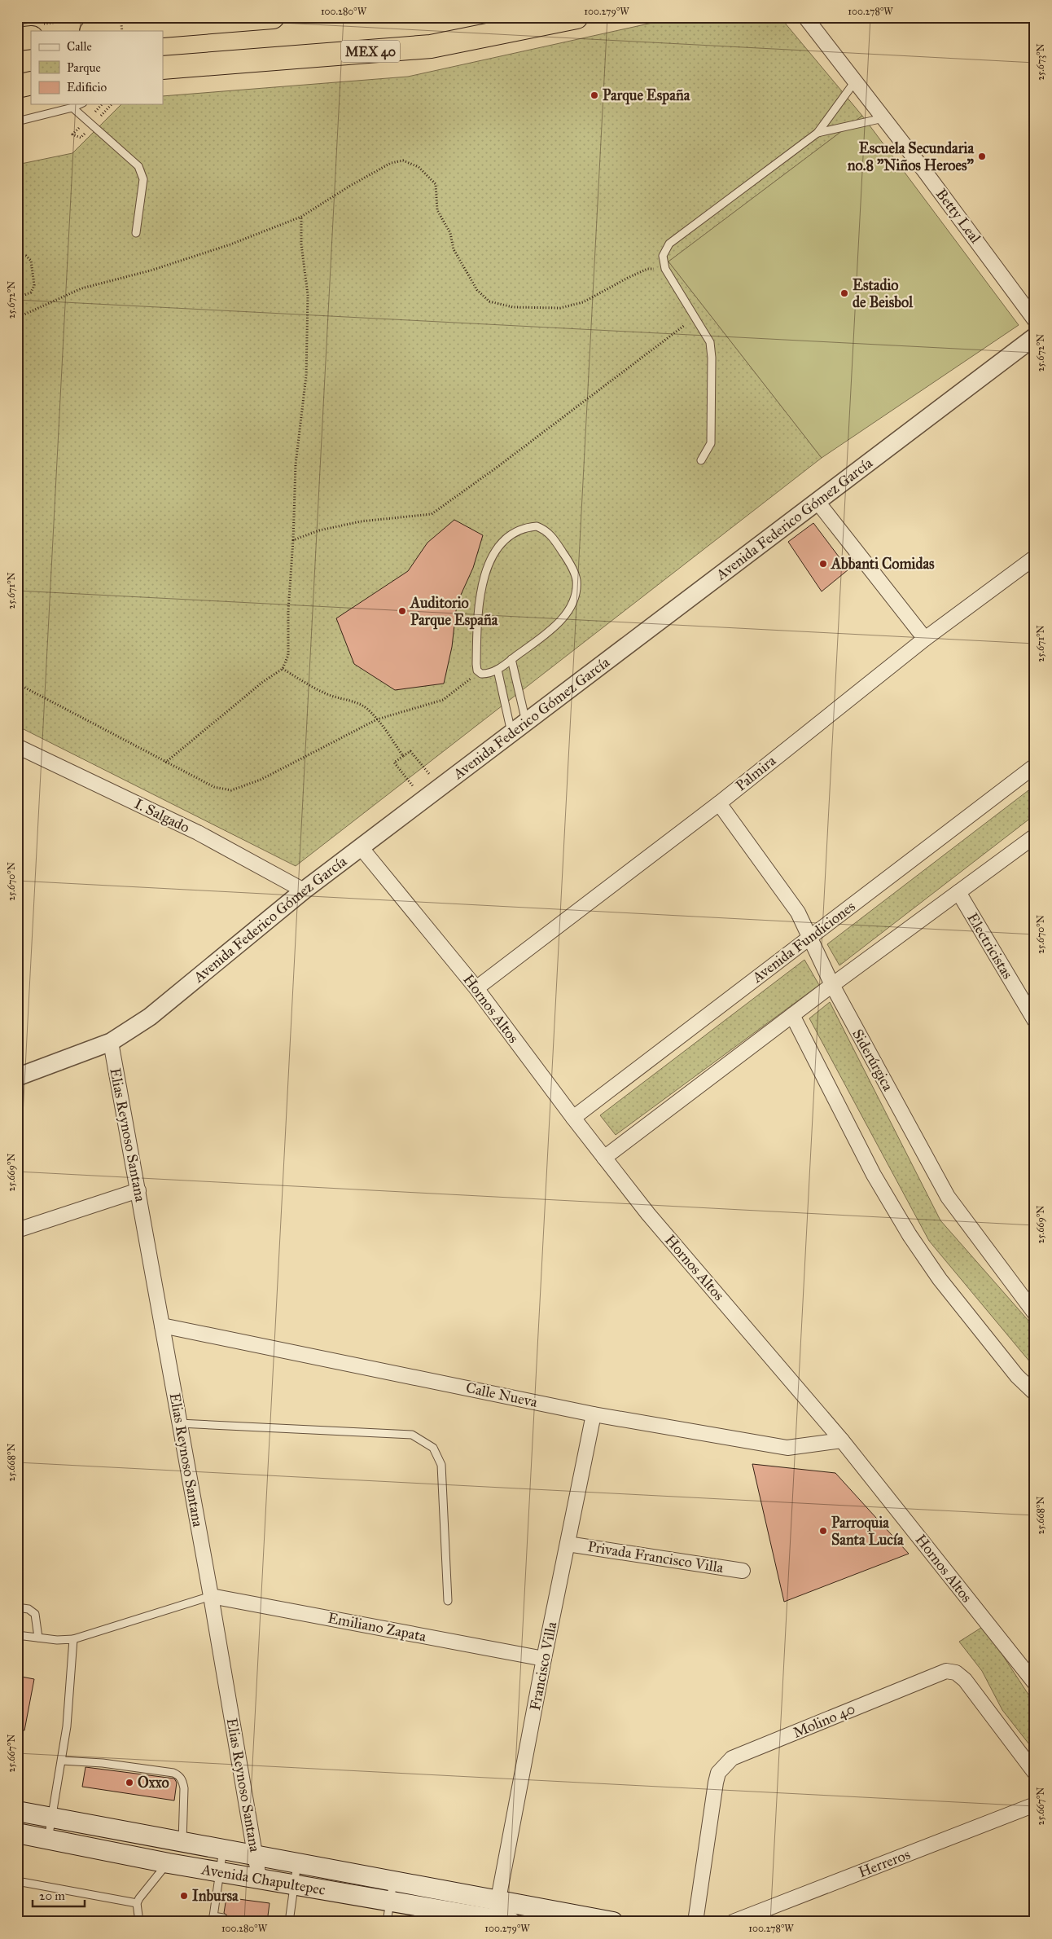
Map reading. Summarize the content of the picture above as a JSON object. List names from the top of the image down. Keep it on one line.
{"streets":{"highway":["MEX 40"],"main road":["Avenida Chapultepec"],"street":["Betty Leal","Avenida Federico Gómez García","Palmira","I. Salgado","Avenida Fundiciones","Electricistas","Hornos Altos","Siderúrgica","Elias Reynoso Santana","Calle Nueva","Privada Francisco Villa","Emiliano Zapata","Francisco Villa","Molino 40","Herreros"]},"crossings":[["Avenida Federico Gómez García","I. Salgado"],["Avenida Federico Gómez García","Hornos Altos"],["Avenida Federico Gómez García","Elias Reynoso Santana"],["Palmira","Hornos Altos"],["Palmira","Siderúrgica"],["Avenida Fundiciones","Hornos Altos"],["Avenida Fundiciones","Siderúrgica"],["Hornos Altos","Calle Nueva"],["Elias Reynoso Santana","Calle Nueva"],["Elias Reynoso Santana","Emiliano Zapata"],["Elias Reynoso Santana","Avenida Chapultepec"],["Calle Nueva","Francisco Villa"],["Privada Francisco Villa","Francisco Villa"],["Emiliano Zapata","Francisco Villa"],["Francisco Villa","Avenida Chapultepec"]],"places":["Parque España","Escuela Secundaria no.8 \"Niños Heroes\"","Estadio de Beisbol","Abbanti Comidas","Auditorio Parque España","Parroquia Santa Lucía","Oxxo","Inbursa"],"legend":["Calle","Parque","Edificio"],"scale_bar":"20 m","coordinates":["100.280°W","100.279°W","100.278°W","25.673°N","25.672°N","25.671°N","25.670°N","25.669°N","25.668°N","25.667°N"]}
